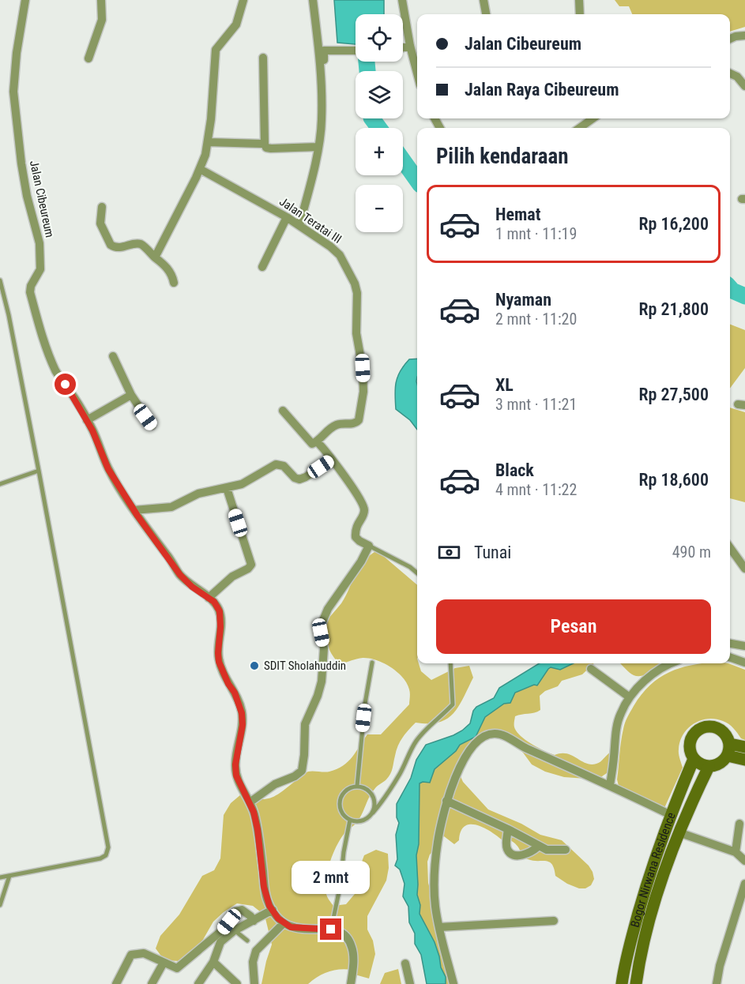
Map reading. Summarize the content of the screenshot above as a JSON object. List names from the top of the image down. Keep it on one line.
{"streets":{"street":["Jalan Cibeureum","Jalan Teratai III","Bogor Nirwana Residence"]},"places":["SDIT Sholahuddin"],"page":{"map_buttons":["+","−"],"banner":["Jalan Cibeureum","Jalan Raya Cibeureum"],"heading":"Pilih kendaraan","list":[{"name":"Hemat","note":"1 mnt · 11:19","value":"Rp 16,200"},{"name":"Nyaman","note":"2 mnt · 11:20","value":"Rp 21,800"},{"name":"XL","note":"3 mnt · 11:21","value":"Rp 27,500"},{"name":"Black","note":"4 mnt · 11:22","value":"Rp 18,600"}],"pay":["Tunai","490 m"],"buttons":"Pesan","bubble":"2 mnt"}}
